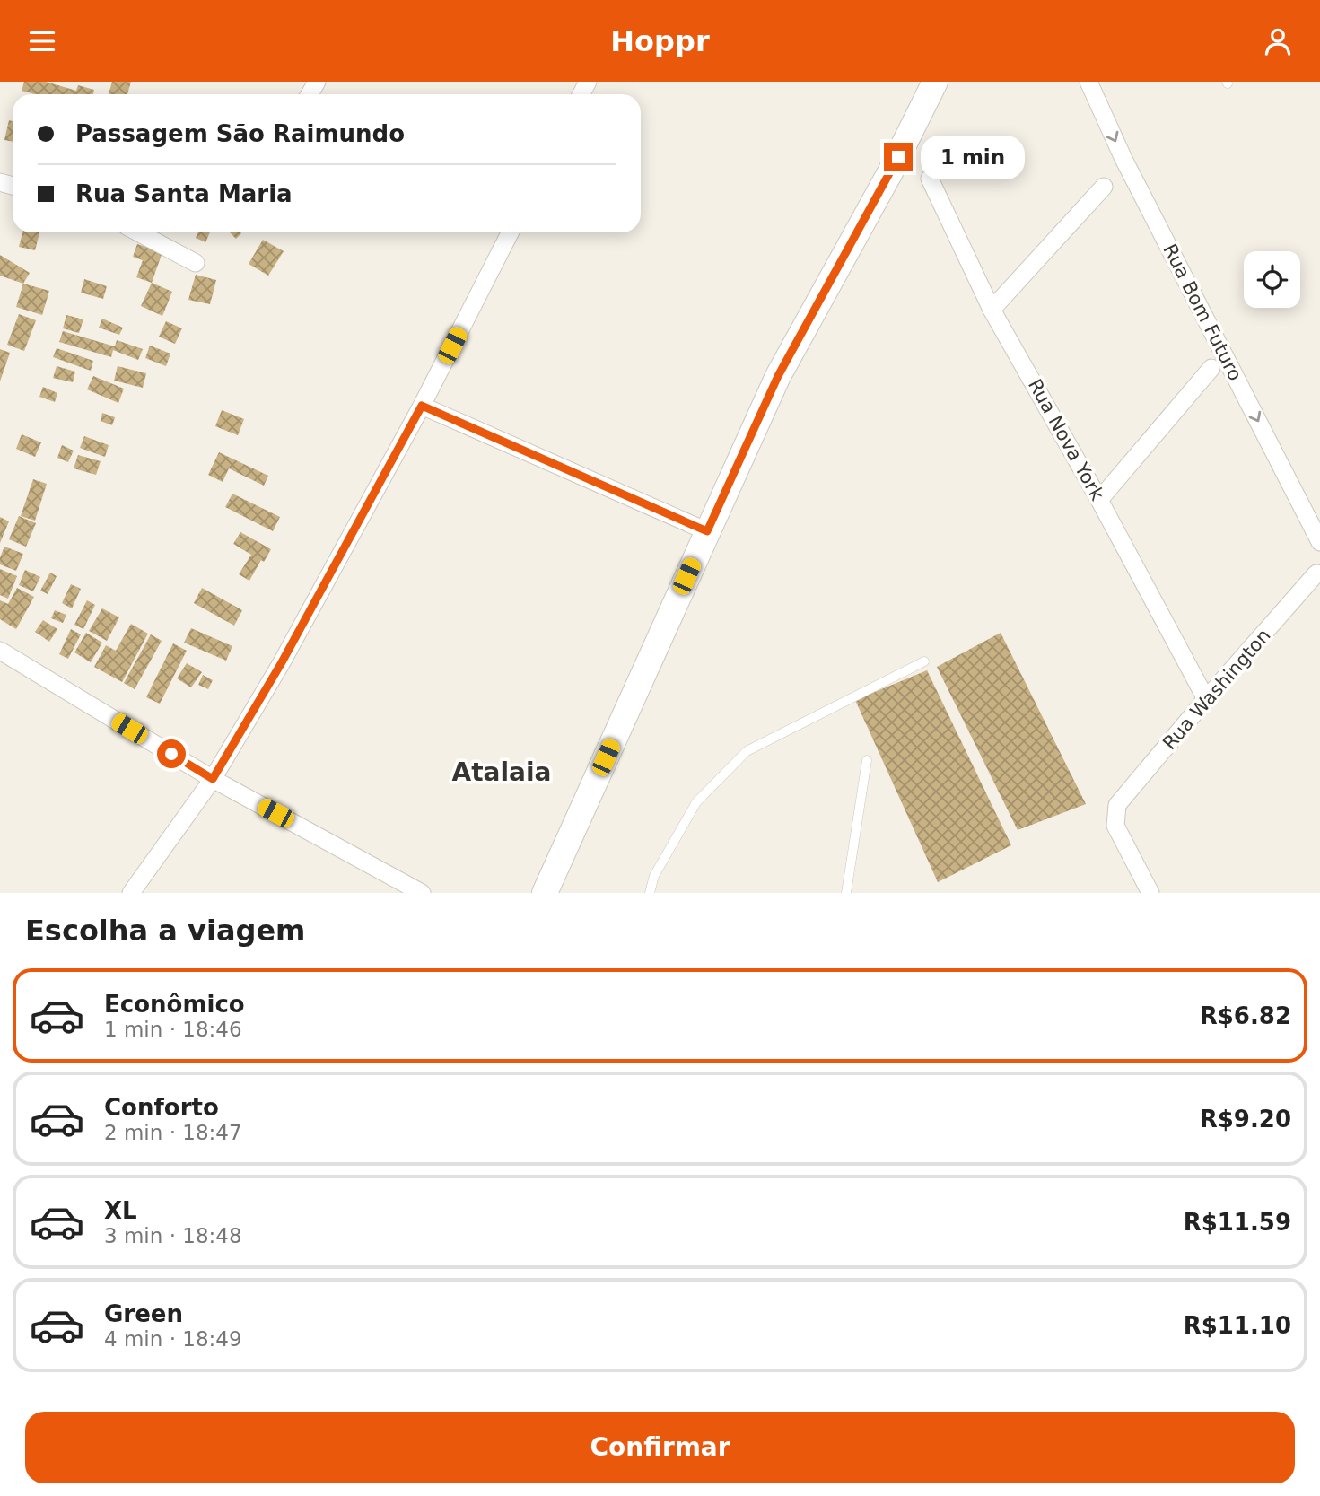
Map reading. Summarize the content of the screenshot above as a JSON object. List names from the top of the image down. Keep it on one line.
{"streets":{"street":["Rua Bom Futuro","Rua Nova York","Rua Washington"]},"crossings":[["Rua Nova York","Rua Washington"]],"one_way":["Rua Bom Futuro"],"districts":["Atalaia"],"page":{"header":"Hoppr","banner":["Passagem São Raimundo","Rua Santa Maria"],"bubble":"1 min","heading":"Escolha a viagem","list":[{"name":"Econômico","note":"1 min · 18:46","value":"R$6.82"},{"name":"Conforto","note":"2 min · 18:47","value":"R$9.20"},{"name":"XL","note":"3 min · 18:48","value":"R$11.59"},{"name":"Green","note":"4 min · 18:49","value":"R$11.10"}],"buttons":"Confirmar"}}
